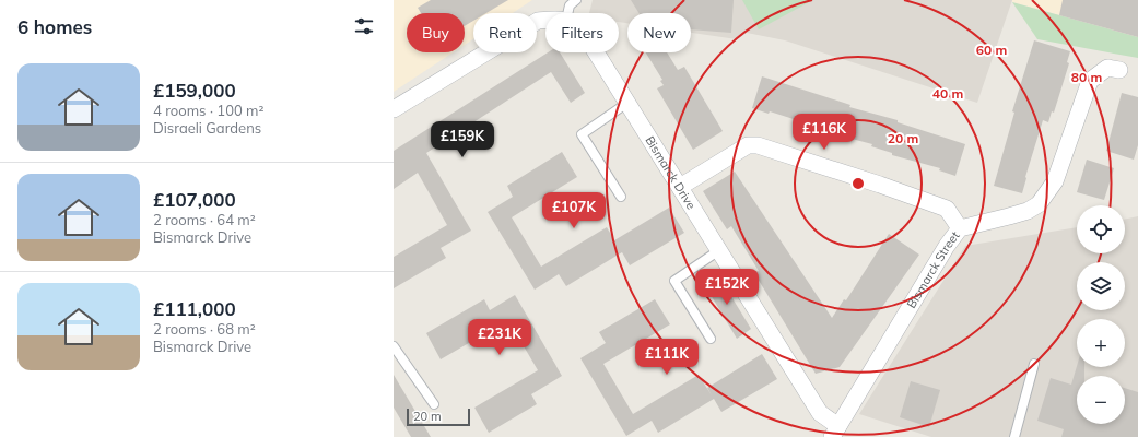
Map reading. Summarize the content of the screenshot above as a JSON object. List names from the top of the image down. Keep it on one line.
{"streets":{"street":["Bismarck Drive","Bismarck Street"]},"crossings":[["Bismarck Drive","Bismarck Street"]],"scale_bar":"20 m","page":{"heading":"6 homes","chip":["Buy","Rent","Filters","New"],"list":[{"name":"£159,000","note":"4 rooms · 100 m² · Disraeli Gardens"},{"name":"£107,000","note":"2 rooms · 64 m² · Bismarck Drive"},{"name":"£111,000","note":"2 rooms · 68 m² · Bismarck Drive"}],"price":["£116K","£159K","£107K","£152K","£231K","£111K"],"map_buttons":["+","−"],"scale":"20 m"},"rings":["60 m","80 m","40 m","20 m"]}
